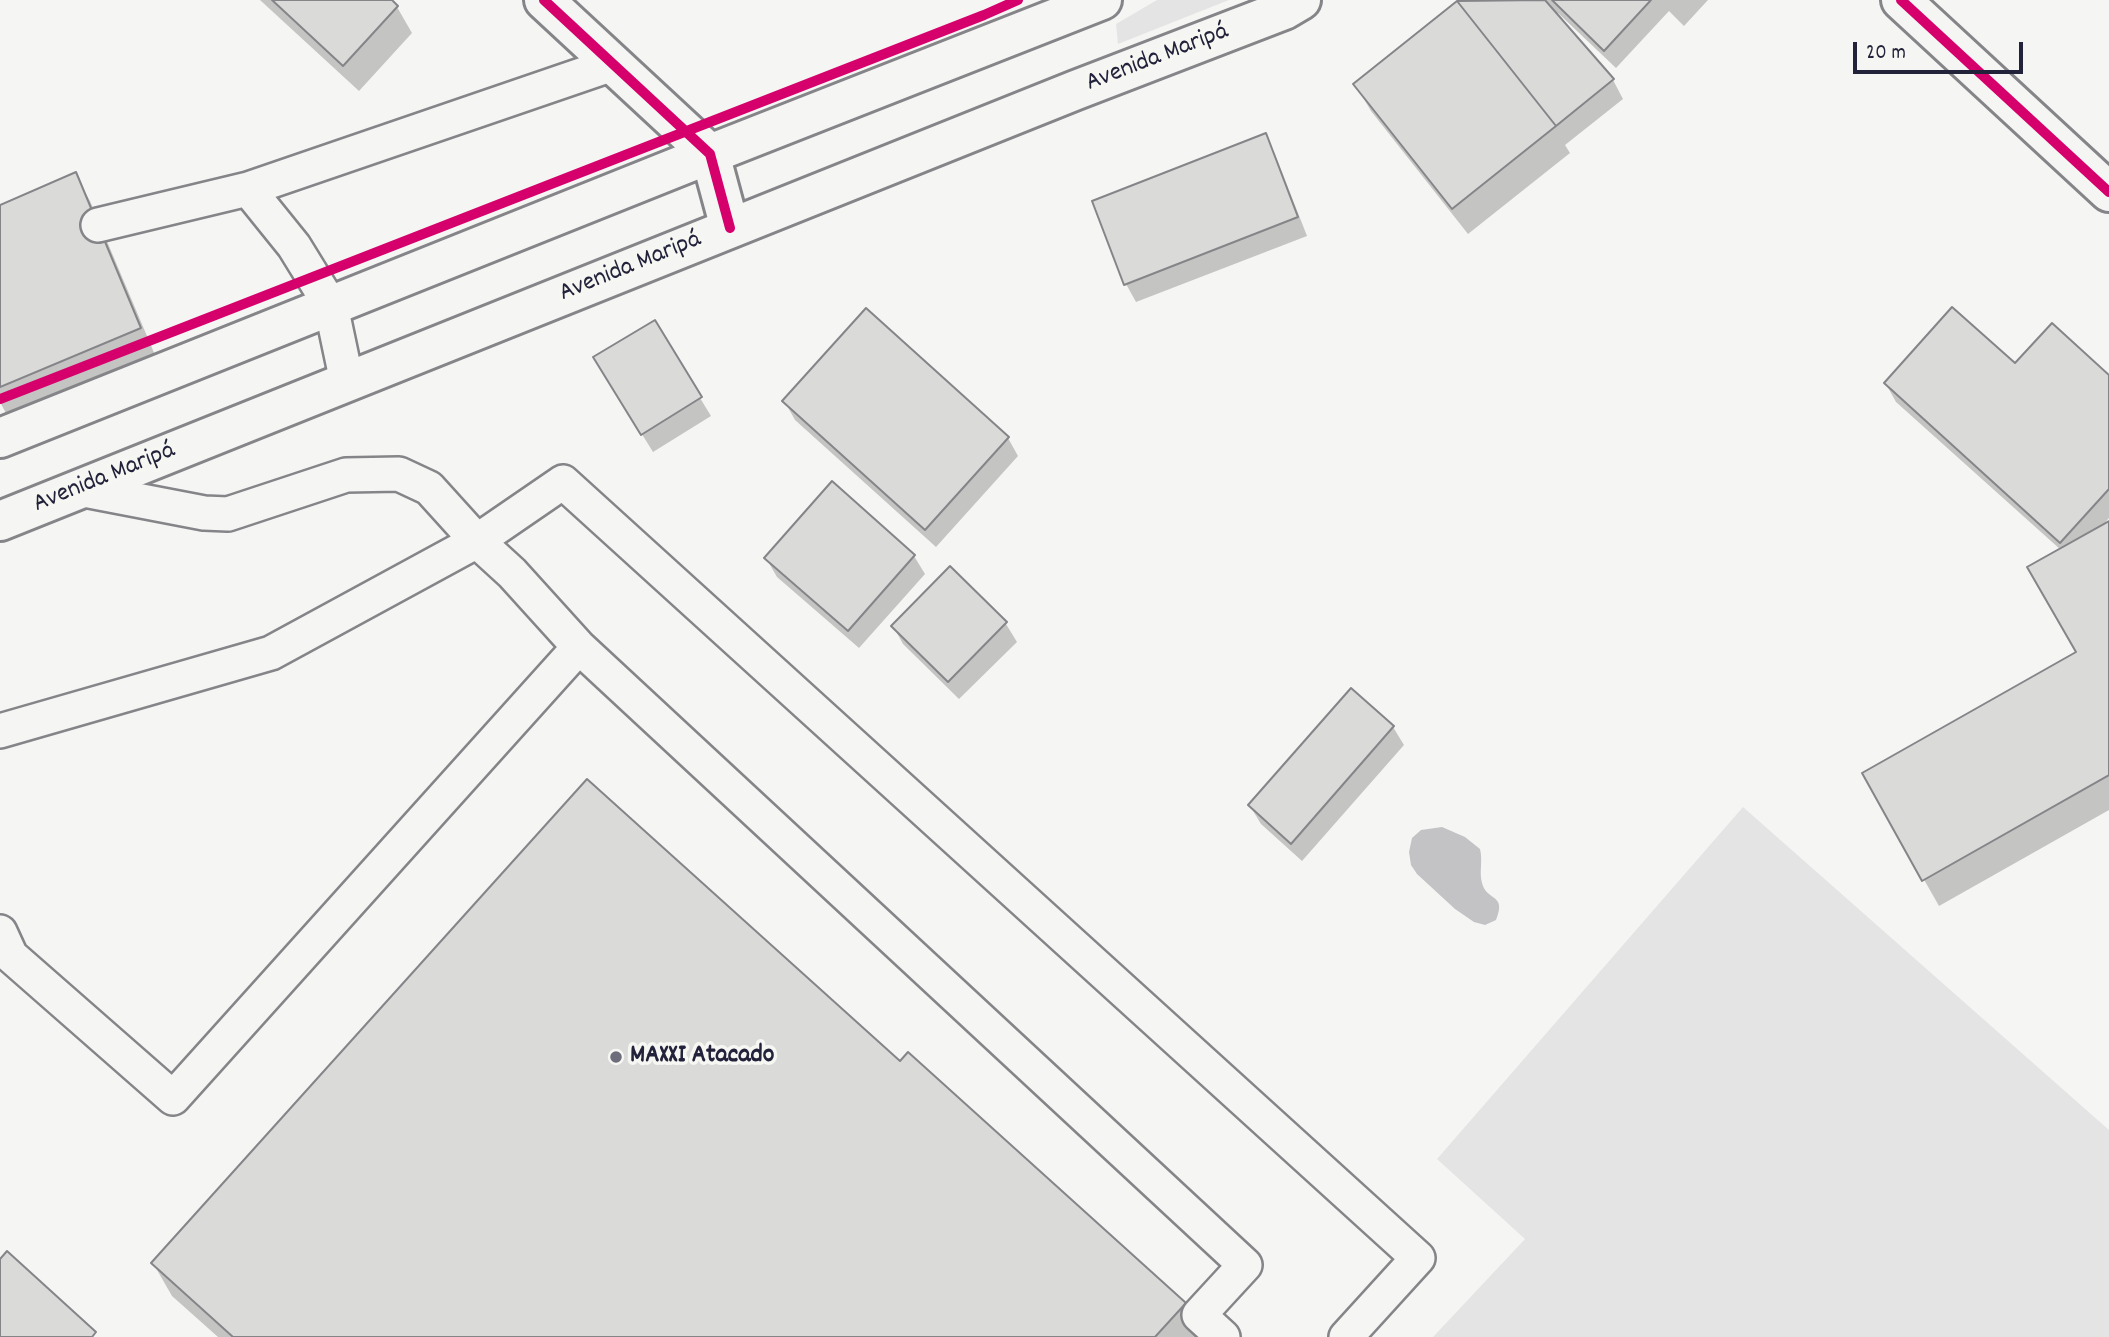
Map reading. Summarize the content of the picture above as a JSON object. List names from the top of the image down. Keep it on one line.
{"streets":{"main road":["Avenida Maripá"]},"places":["MAXXI Atacado"],"scale_bar":"20 m"}
